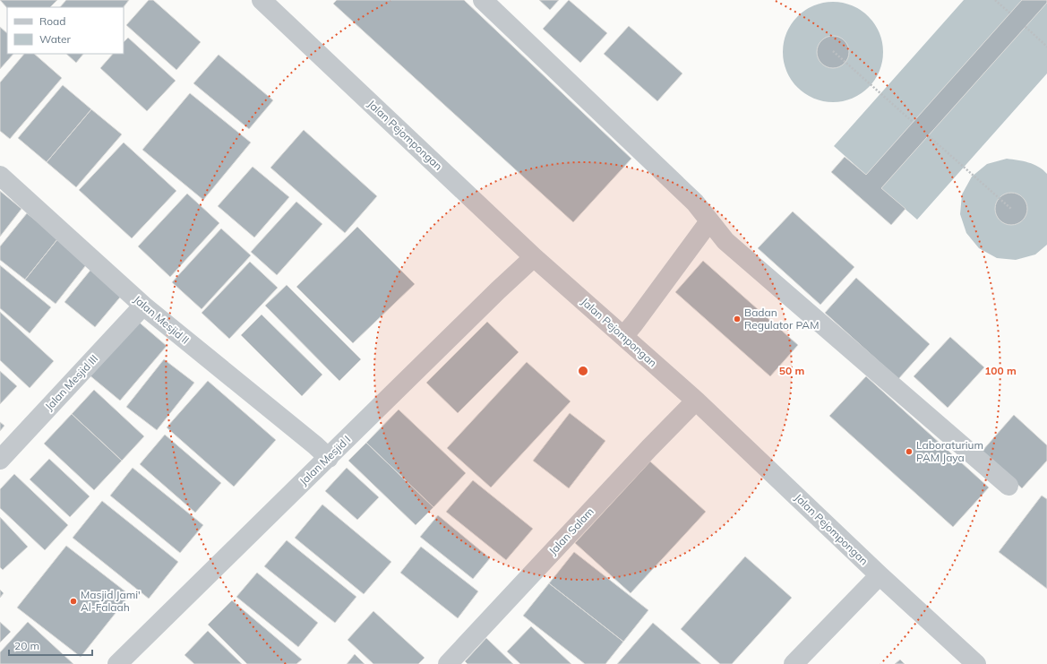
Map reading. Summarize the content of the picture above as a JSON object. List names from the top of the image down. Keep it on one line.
{"streets":{"street":["Jalan Pejompongan","Jalan Mesjid II","Jalan Mesjid III","Jalan Mesjid I","Jalan Salam"]},"crossings":[["Jalan Pejompongan","Jalan Mesjid I"],["Jalan Pejompongan","Jalan Salam"],["Jalan Mesjid II","Jalan Mesjid III"],["Jalan Mesjid II","Jalan Mesjid I"]],"places":["Badan Regulator PAM","Laboraturium PAM Jaya","Masjid Jami' Al-Falaah"],"legend":["Road","Water"],"scale_bar":"20 m","rings":["50 m","100 m"]}
